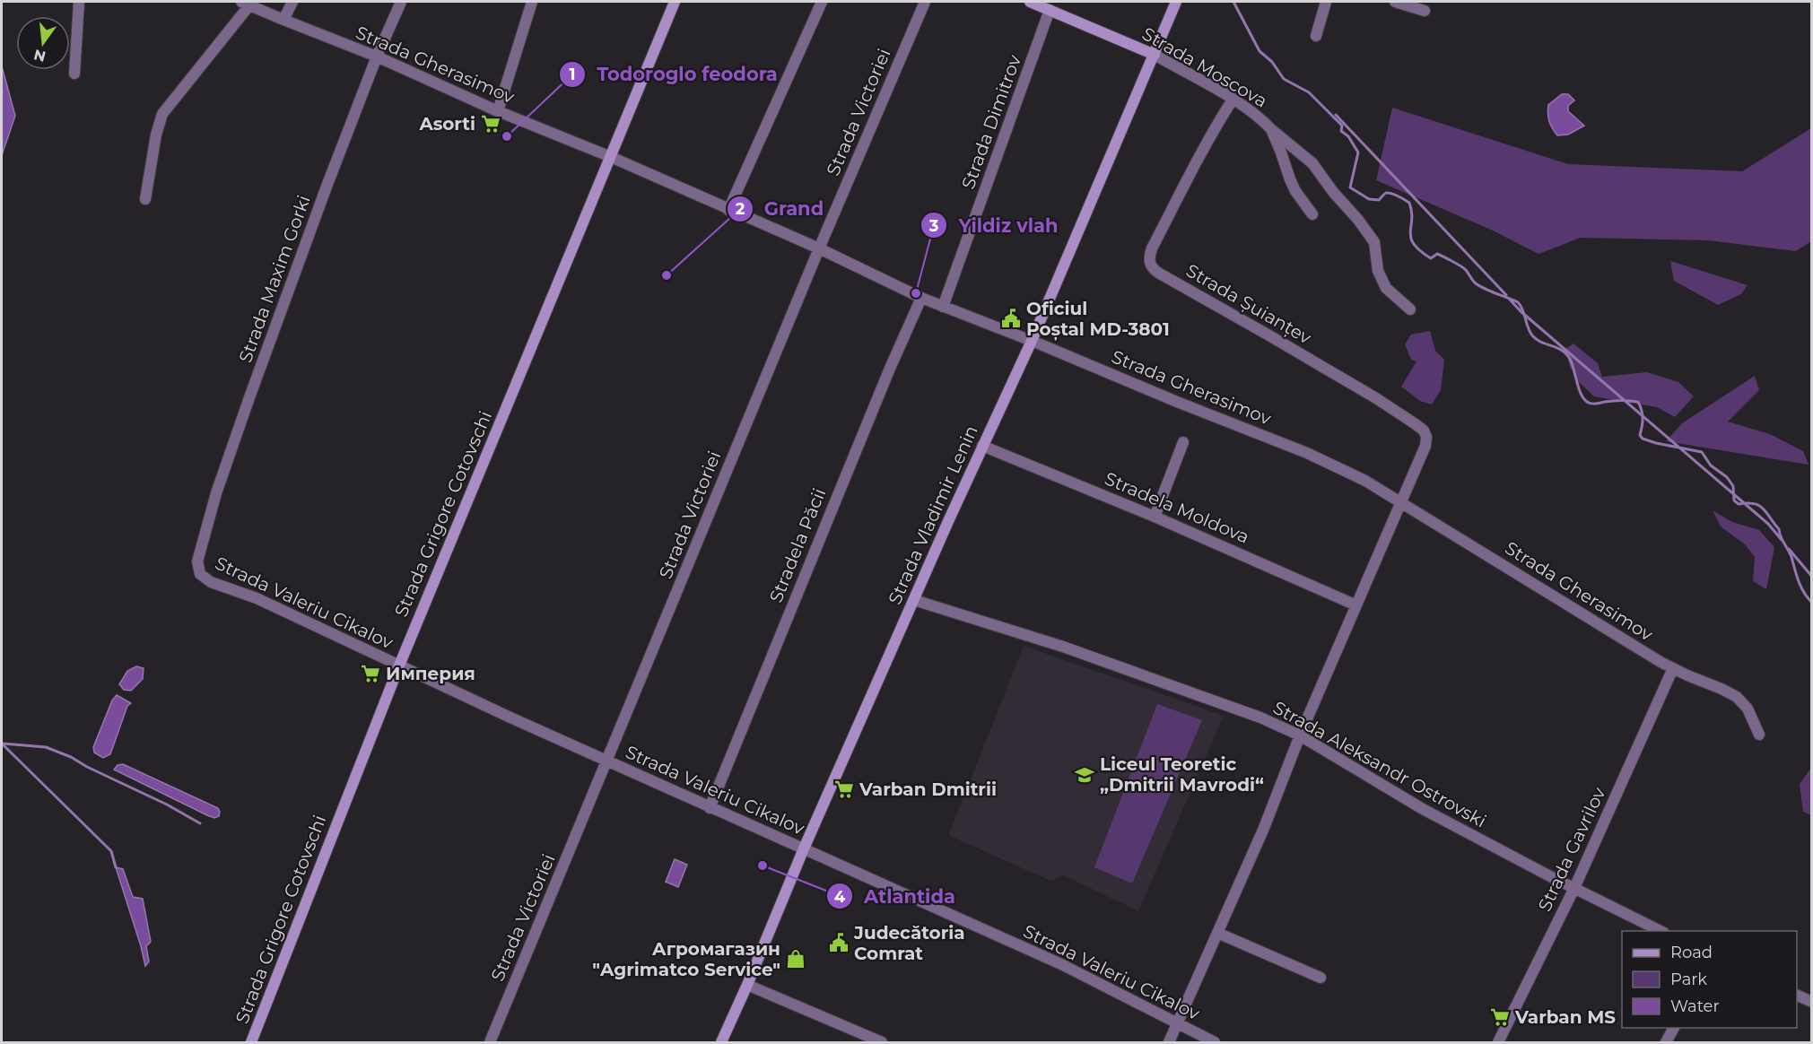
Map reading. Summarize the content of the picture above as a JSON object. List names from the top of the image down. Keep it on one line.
{"streets":{"street":["Strada Gherasimov","Strada Moscova","Strada Victoriei","Strada Dimitrov","Strada Maxim Gorki","Strada Șuianțev","Stradela Moldova","Strada Grigore Cotovschi","Strada Vladimir Lenin","Stradela Păcii","Strada Valeriu Cikalov","Strada Aleksandr Ostrovski","Strada Gavrilov"]},"crossings":[["Strada Gherasimov","Strada Victoriei"],["Strada Gherasimov","Strada Dimitrov"],["Strada Gherasimov","Strada Maxim Gorki"],["Strada Gherasimov","Strada Șuianțev"],["Strada Gherasimov","Strada Grigore Cotovschi"],["Strada Gherasimov","Strada Vladimir Lenin"],["Strada Gherasimov","Stradela Păcii"],["Strada Gherasimov","Strada Gavrilov"],["Strada Moscova","Strada Dimitrov"],["Strada Moscova","Strada Șuianțev"],["Strada Moscova","Strada Vladimir Lenin"],["Strada Victoriei","Strada Valeriu Cikalov"],["Strada Maxim Gorki","Strada Valeriu Cikalov"],["Stradela Moldova","Strada Vladimir Lenin"],["Strada Grigore Cotovschi","Strada Valeriu Cikalov"],["Strada Vladimir Lenin","Strada Valeriu Cikalov"],["Strada Vladimir Lenin","Strada Aleksandr Ostrovski"],["Stradela Păcii","Strada Valeriu Cikalov"],["Strada Aleksandr Ostrovski","Strada Gavrilov"]],"places":{"supermarket":["Asorti","Империя","Varban Dmitrii","Varban MS"],"other":["Todoroglo feodora","Grand","Yildiz vlah","Atlantida"],"public building":["Oficiul Poștal MD-3801","Judecătoria Comrat"],"school or university":["Liceul Teoretic „Dmitrii Mavrodi“"],"shop":["Агромагазин \"Agrimatco Service\""]},"legend":["Road","Park","Water"],"north":"bottom"}
